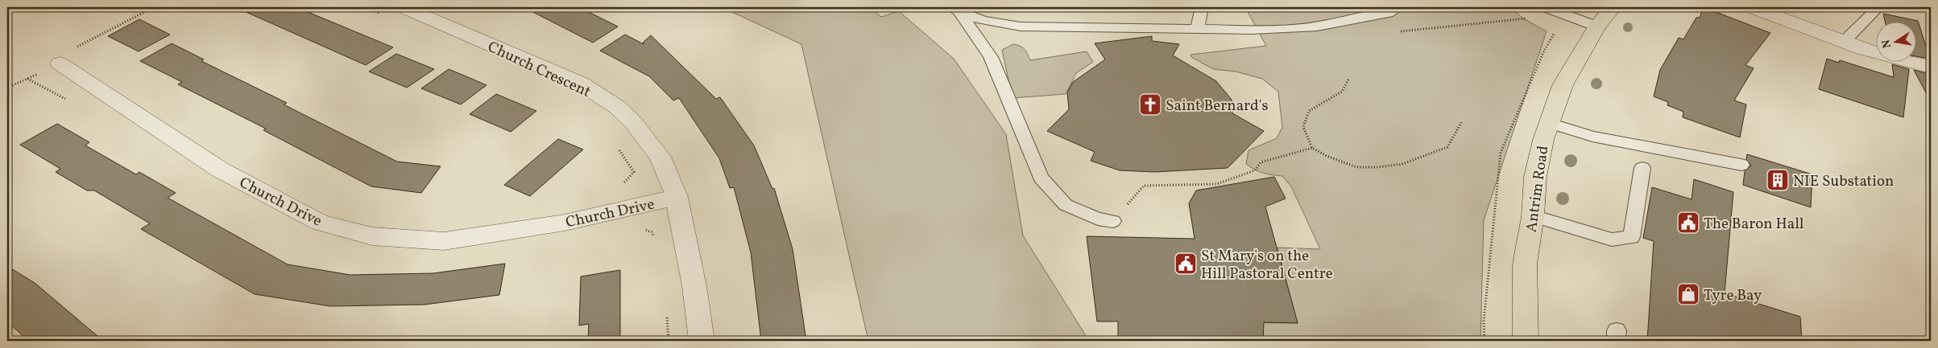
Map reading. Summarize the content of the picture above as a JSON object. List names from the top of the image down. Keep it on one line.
{"streets":{"main road":["Antrim Road"],"street":["Church Crescent","Church Drive"]},"crossings":[["Church Crescent","Church Drive"]],"places":{"church":["Saint Bernard's"],"building":["NIE Substation"],"public building":["The Baron Hall","St Mary's on the Hill Pastoral Centre"],"shop":["Tyre Bay"]},"north":"left"}
